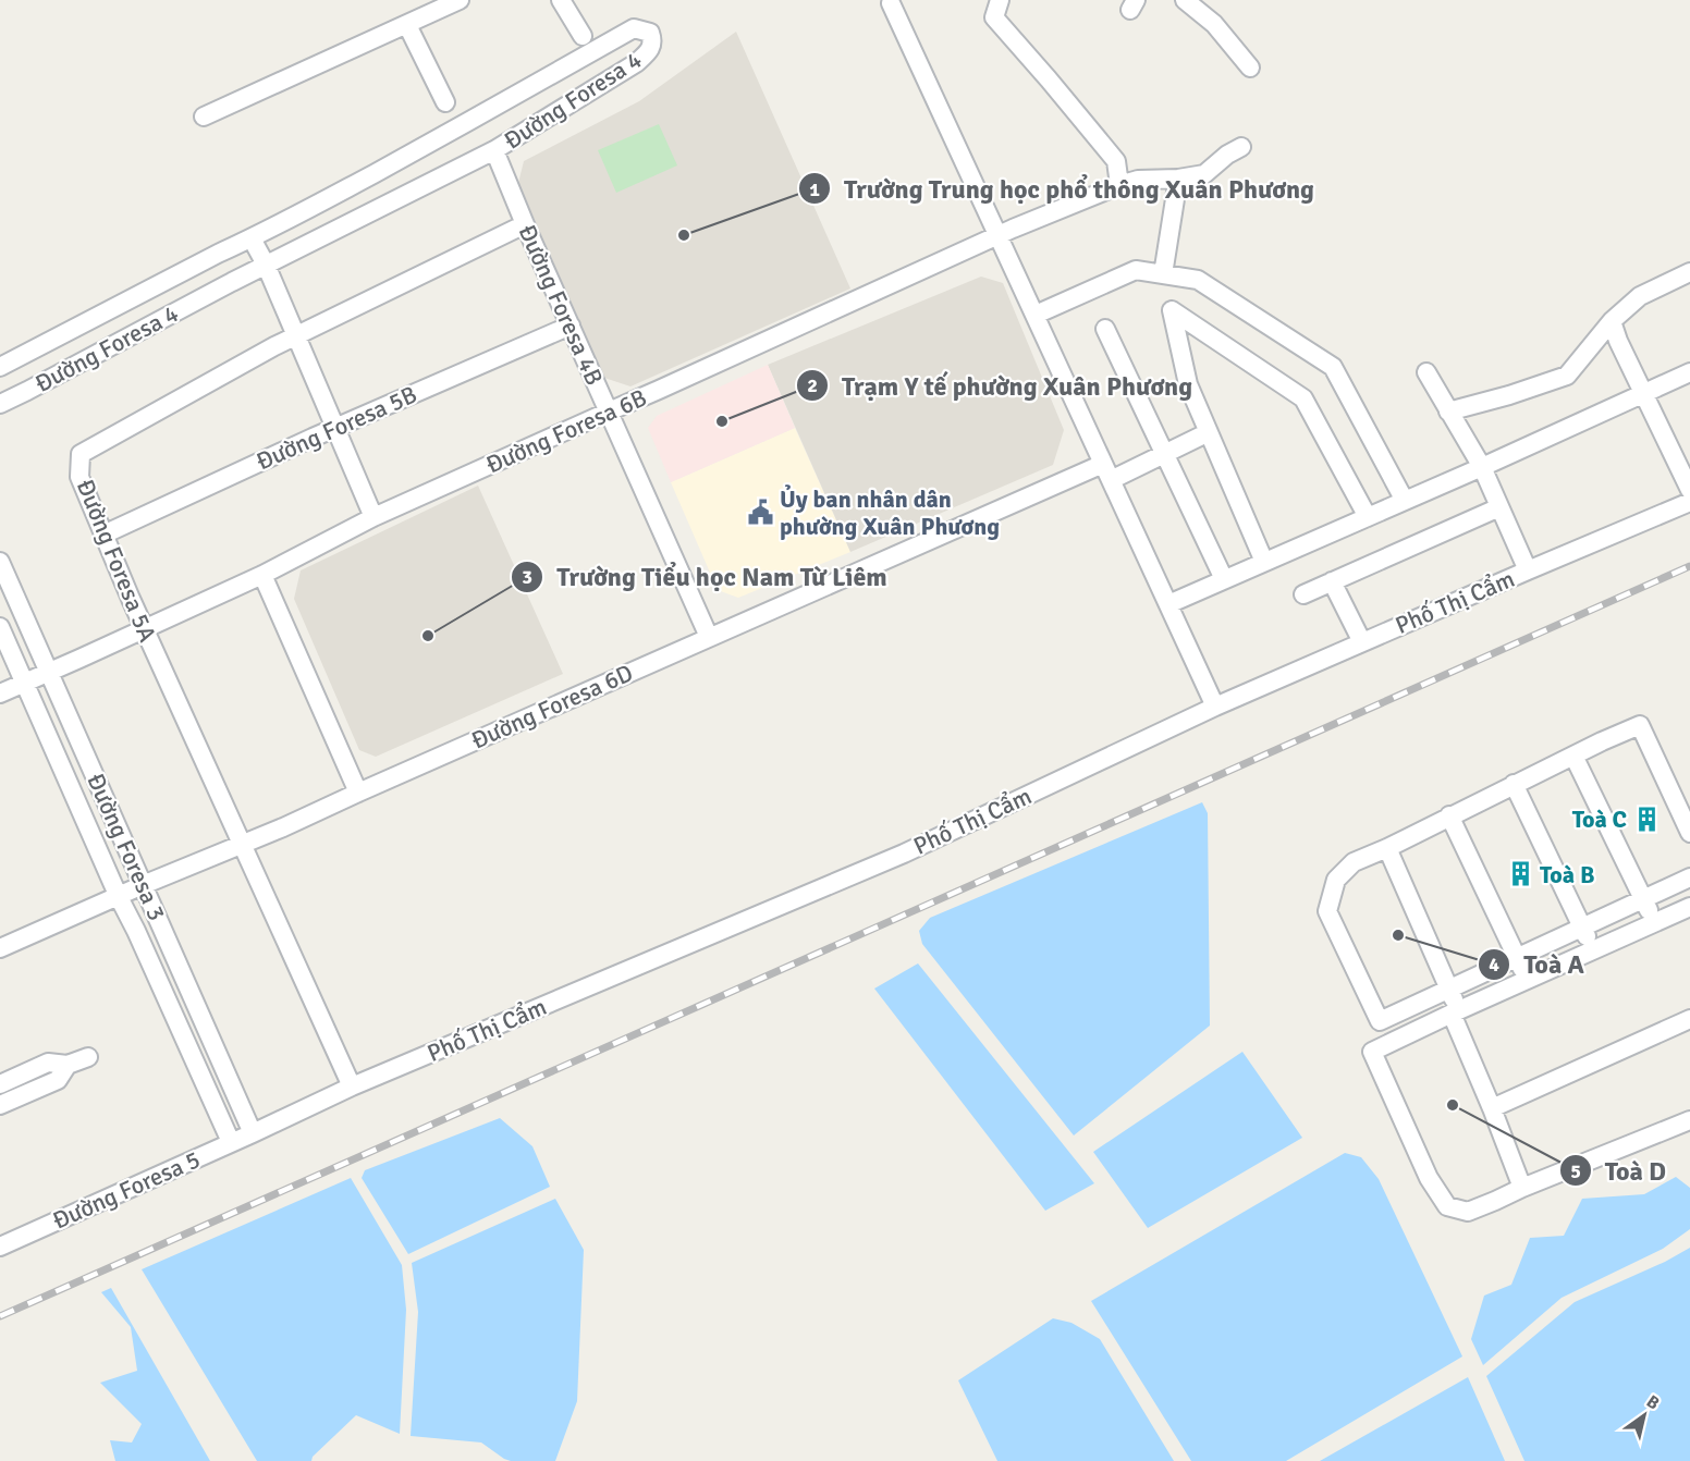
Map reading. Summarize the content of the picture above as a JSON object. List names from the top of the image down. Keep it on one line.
{"streets":{"street":["Đường Foresa 4","Đường Foresa 4B","Đường Foresa 5B","Đường Foresa 6B","Đường Foresa 5A","Phố Thị Cẩm","Đường Foresa 6D","Đường Foresa 3","Đường Foresa 5"]},"crossings":[["Đường Foresa 4","Đường Foresa 4B"],["Đường Foresa 4B","Đường Foresa 5B"],["Đường Foresa 4B","Đường Foresa 6B"],["Đường Foresa 4B","Đường Foresa 5A"],["Đường Foresa 4B","Đường Foresa 6D"],["Đường Foresa 5B","Đường Foresa 5A"],["Đường Foresa 6B","Đường Foresa 5A"],["Đường Foresa 6B","Đường Foresa 3"],["Đường Foresa 5A","Phố Thị Cẩm"],["Đường Foresa 5A","Đường Foresa 6D"],["Phố Thị Cẩm","Đường Foresa 3"],["Phố Thị Cẩm","Đường Foresa 5"],["Đường Foresa 6D","Đường Foresa 3"],["Đường Foresa 3","Đường Foresa 5"]],"places":{"other":["Trường Trung học phổ thông Xuân Phương","Trạm Y tế phường Xuân Phương","Trường Tiểu học Nam Từ Liêm","Toà A","Toà D"],"public building":["Ủy ban nhân dân phường Xuân Phương"],"building":["Toà C","Toà B"]},"north":"top right"}
